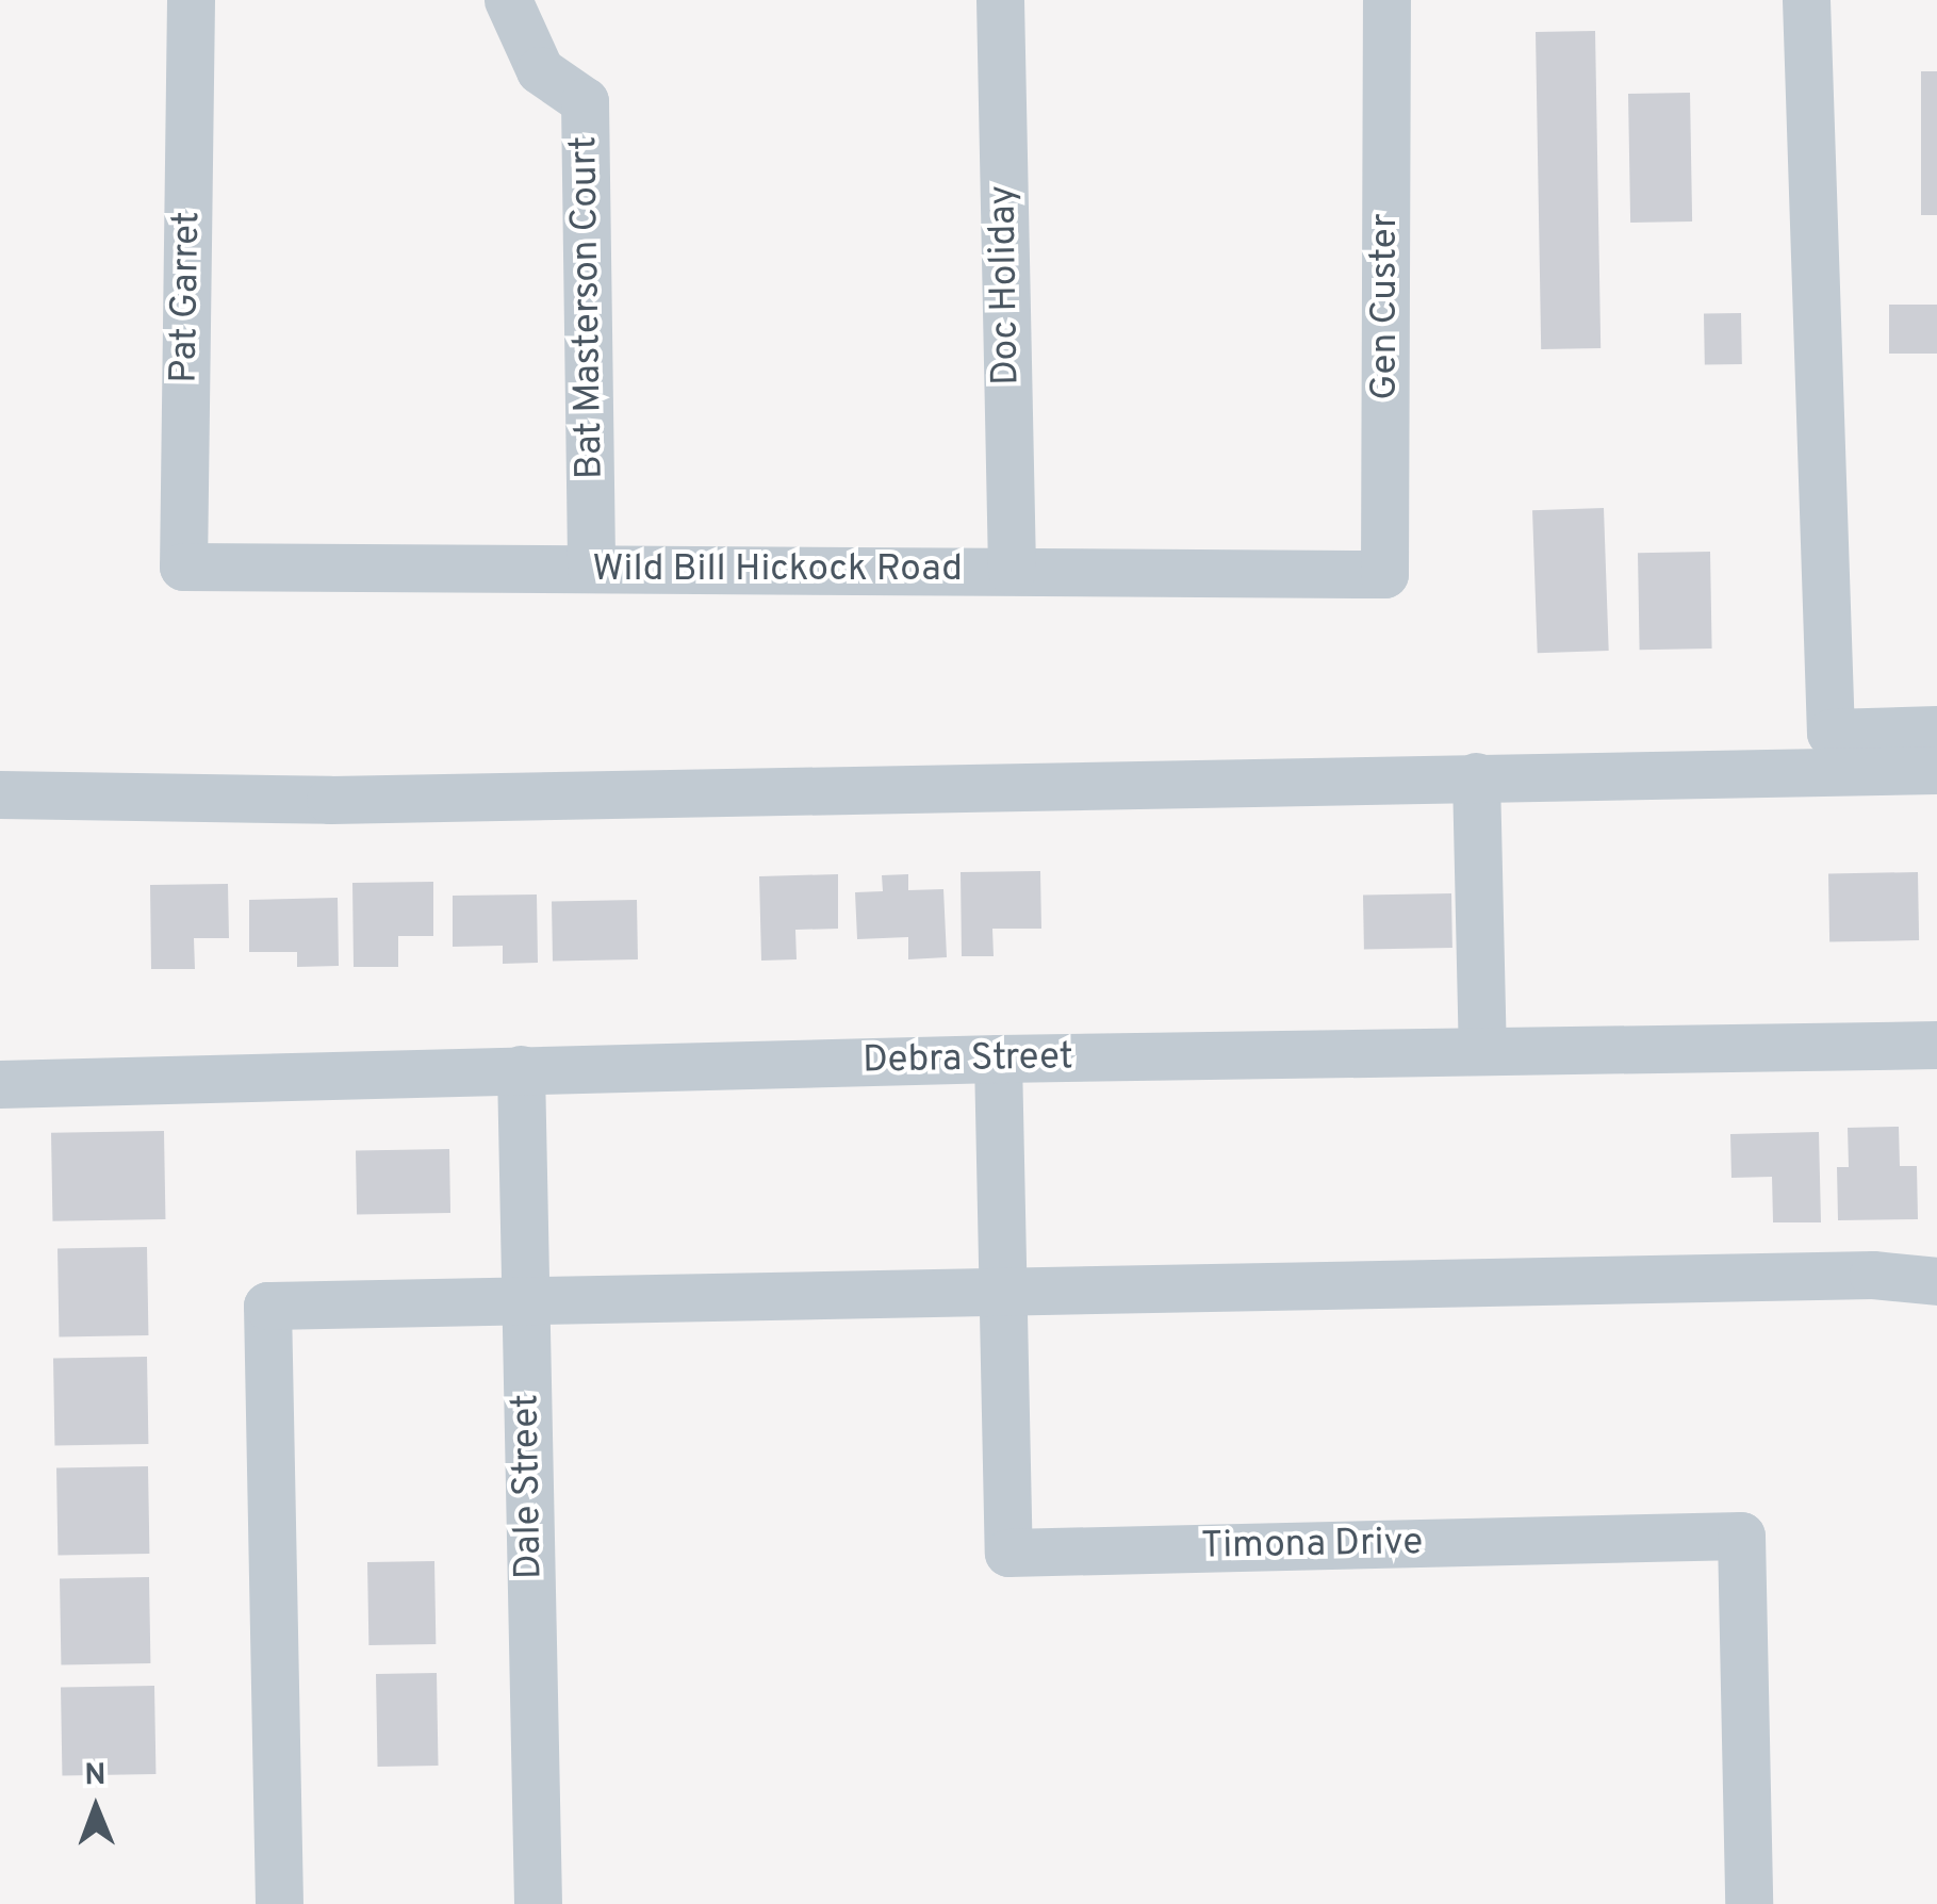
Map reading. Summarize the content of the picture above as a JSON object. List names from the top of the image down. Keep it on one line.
{"streets":{"street":["Doc Holiday","Pat Garret","Gen Custer","Bat Masterson Court","Wild Bill Hickock Road","Debra Street","Dale Street","Timona Drive"]},"crossings":[["Doc Holiday","Wild Bill Hickock Road"],["Pat Garret","Wild Bill Hickock Road"],["Gen Custer","Wild Bill Hickock Road"],["Bat Masterson Court","Wild Bill Hickock Road"],["Debra Street","Dale Street"],["Debra Street","Timona Drive"]],"north":"top"}
